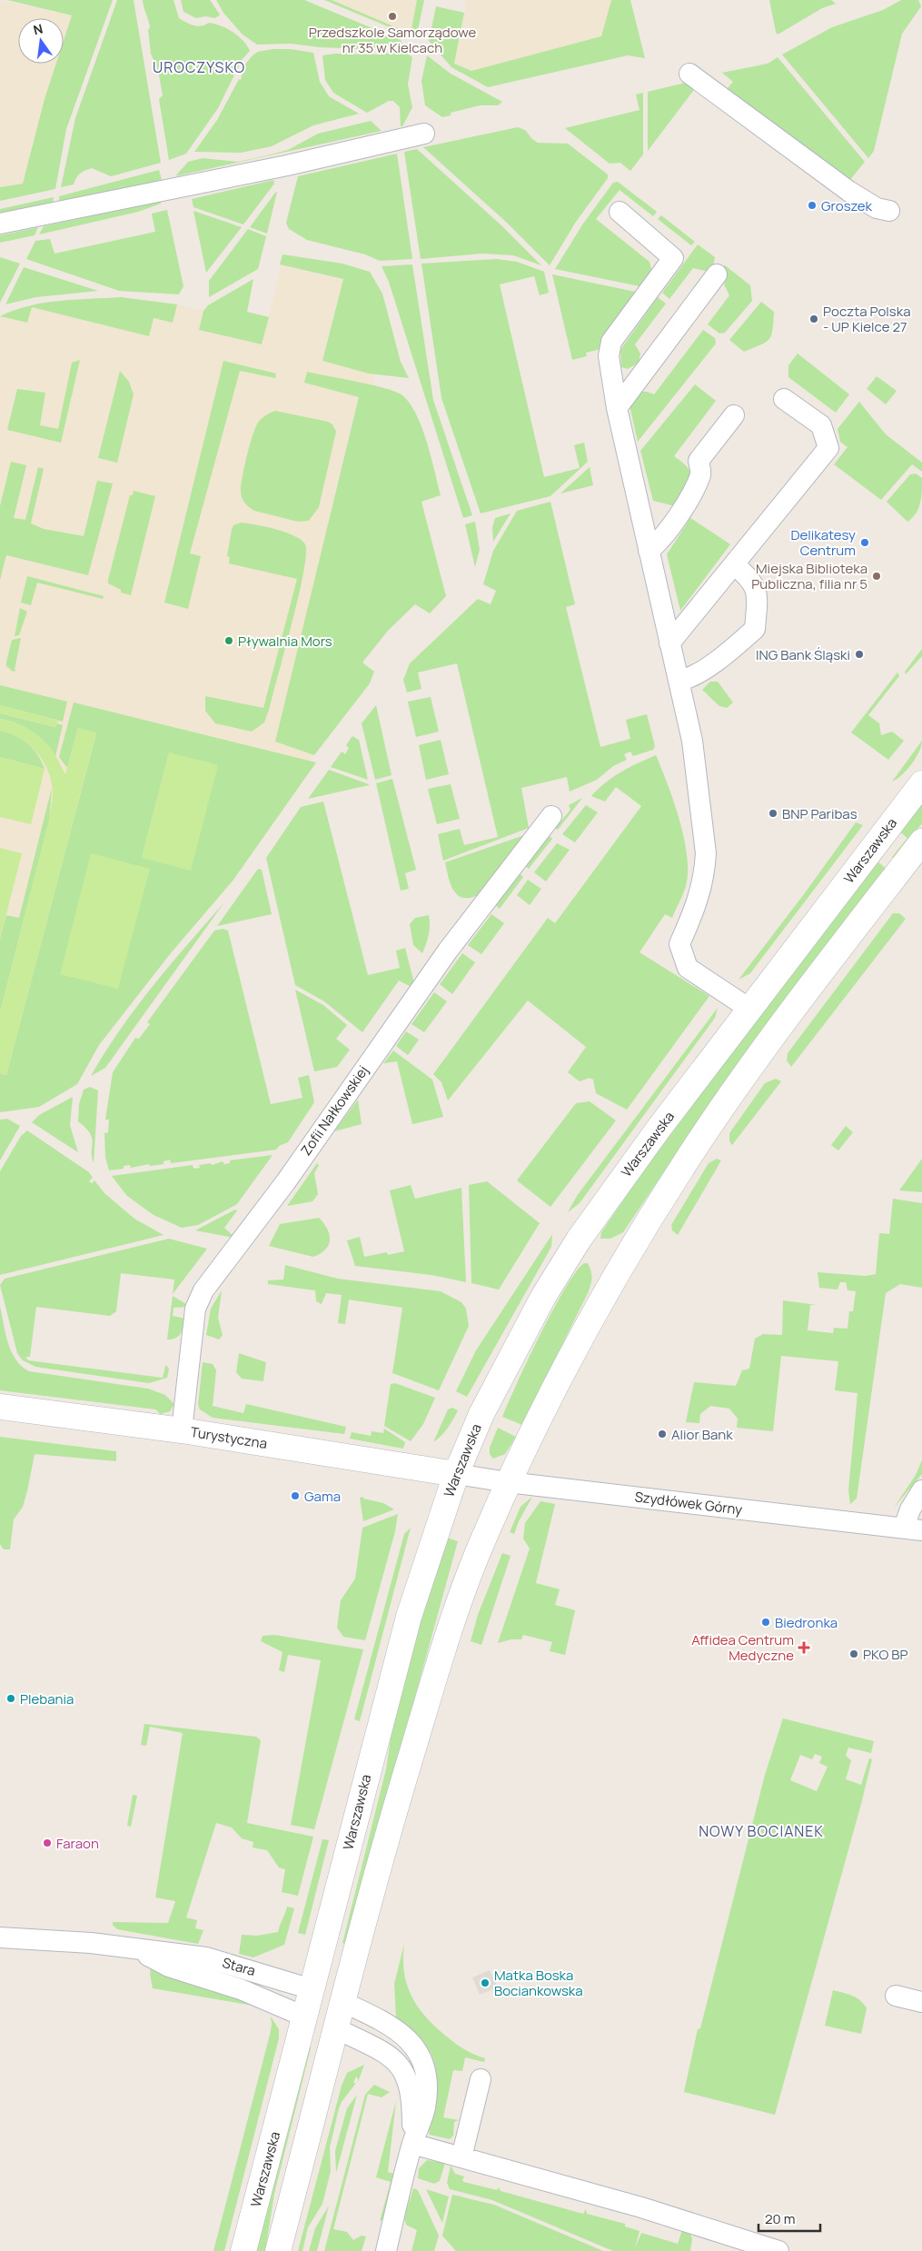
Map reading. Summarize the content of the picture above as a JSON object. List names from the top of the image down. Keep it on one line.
{"streets":{"main road":["Warszawska","Turystyczna","Stara"],"street":["Zofii Nałkowskiej","Szydłówek Górny"]},"crossings":[["Warszawska","Turystyczna"],["Warszawska","Szydłówek Górny"],["Warszawska","Stara"],["Zofii Nałkowskiej","Turystyczna"],["Turystyczna","Szydłówek Górny"]],"districts":["UROCZYSKO","NOWY BOCIANEK"],"places":{"other":["Przedszkole Samorządowe nr 35 w Kielcach","Groszek","Poczta Polska - UP Kielce 27","Delikatesy Centrum","Miejska Biblioteka Publiczna, filia nr 5","Pływalnia Mors","ING Bank Śląski","BNP Paribas","Alior Bank","Gama","Biedronka","PKO BP","Plebania","Faraon","Matka Boska Bociankowska"],"health":["Affidea Centrum Medyczne"]},"scale_bar":"20 m","north":"top"}
